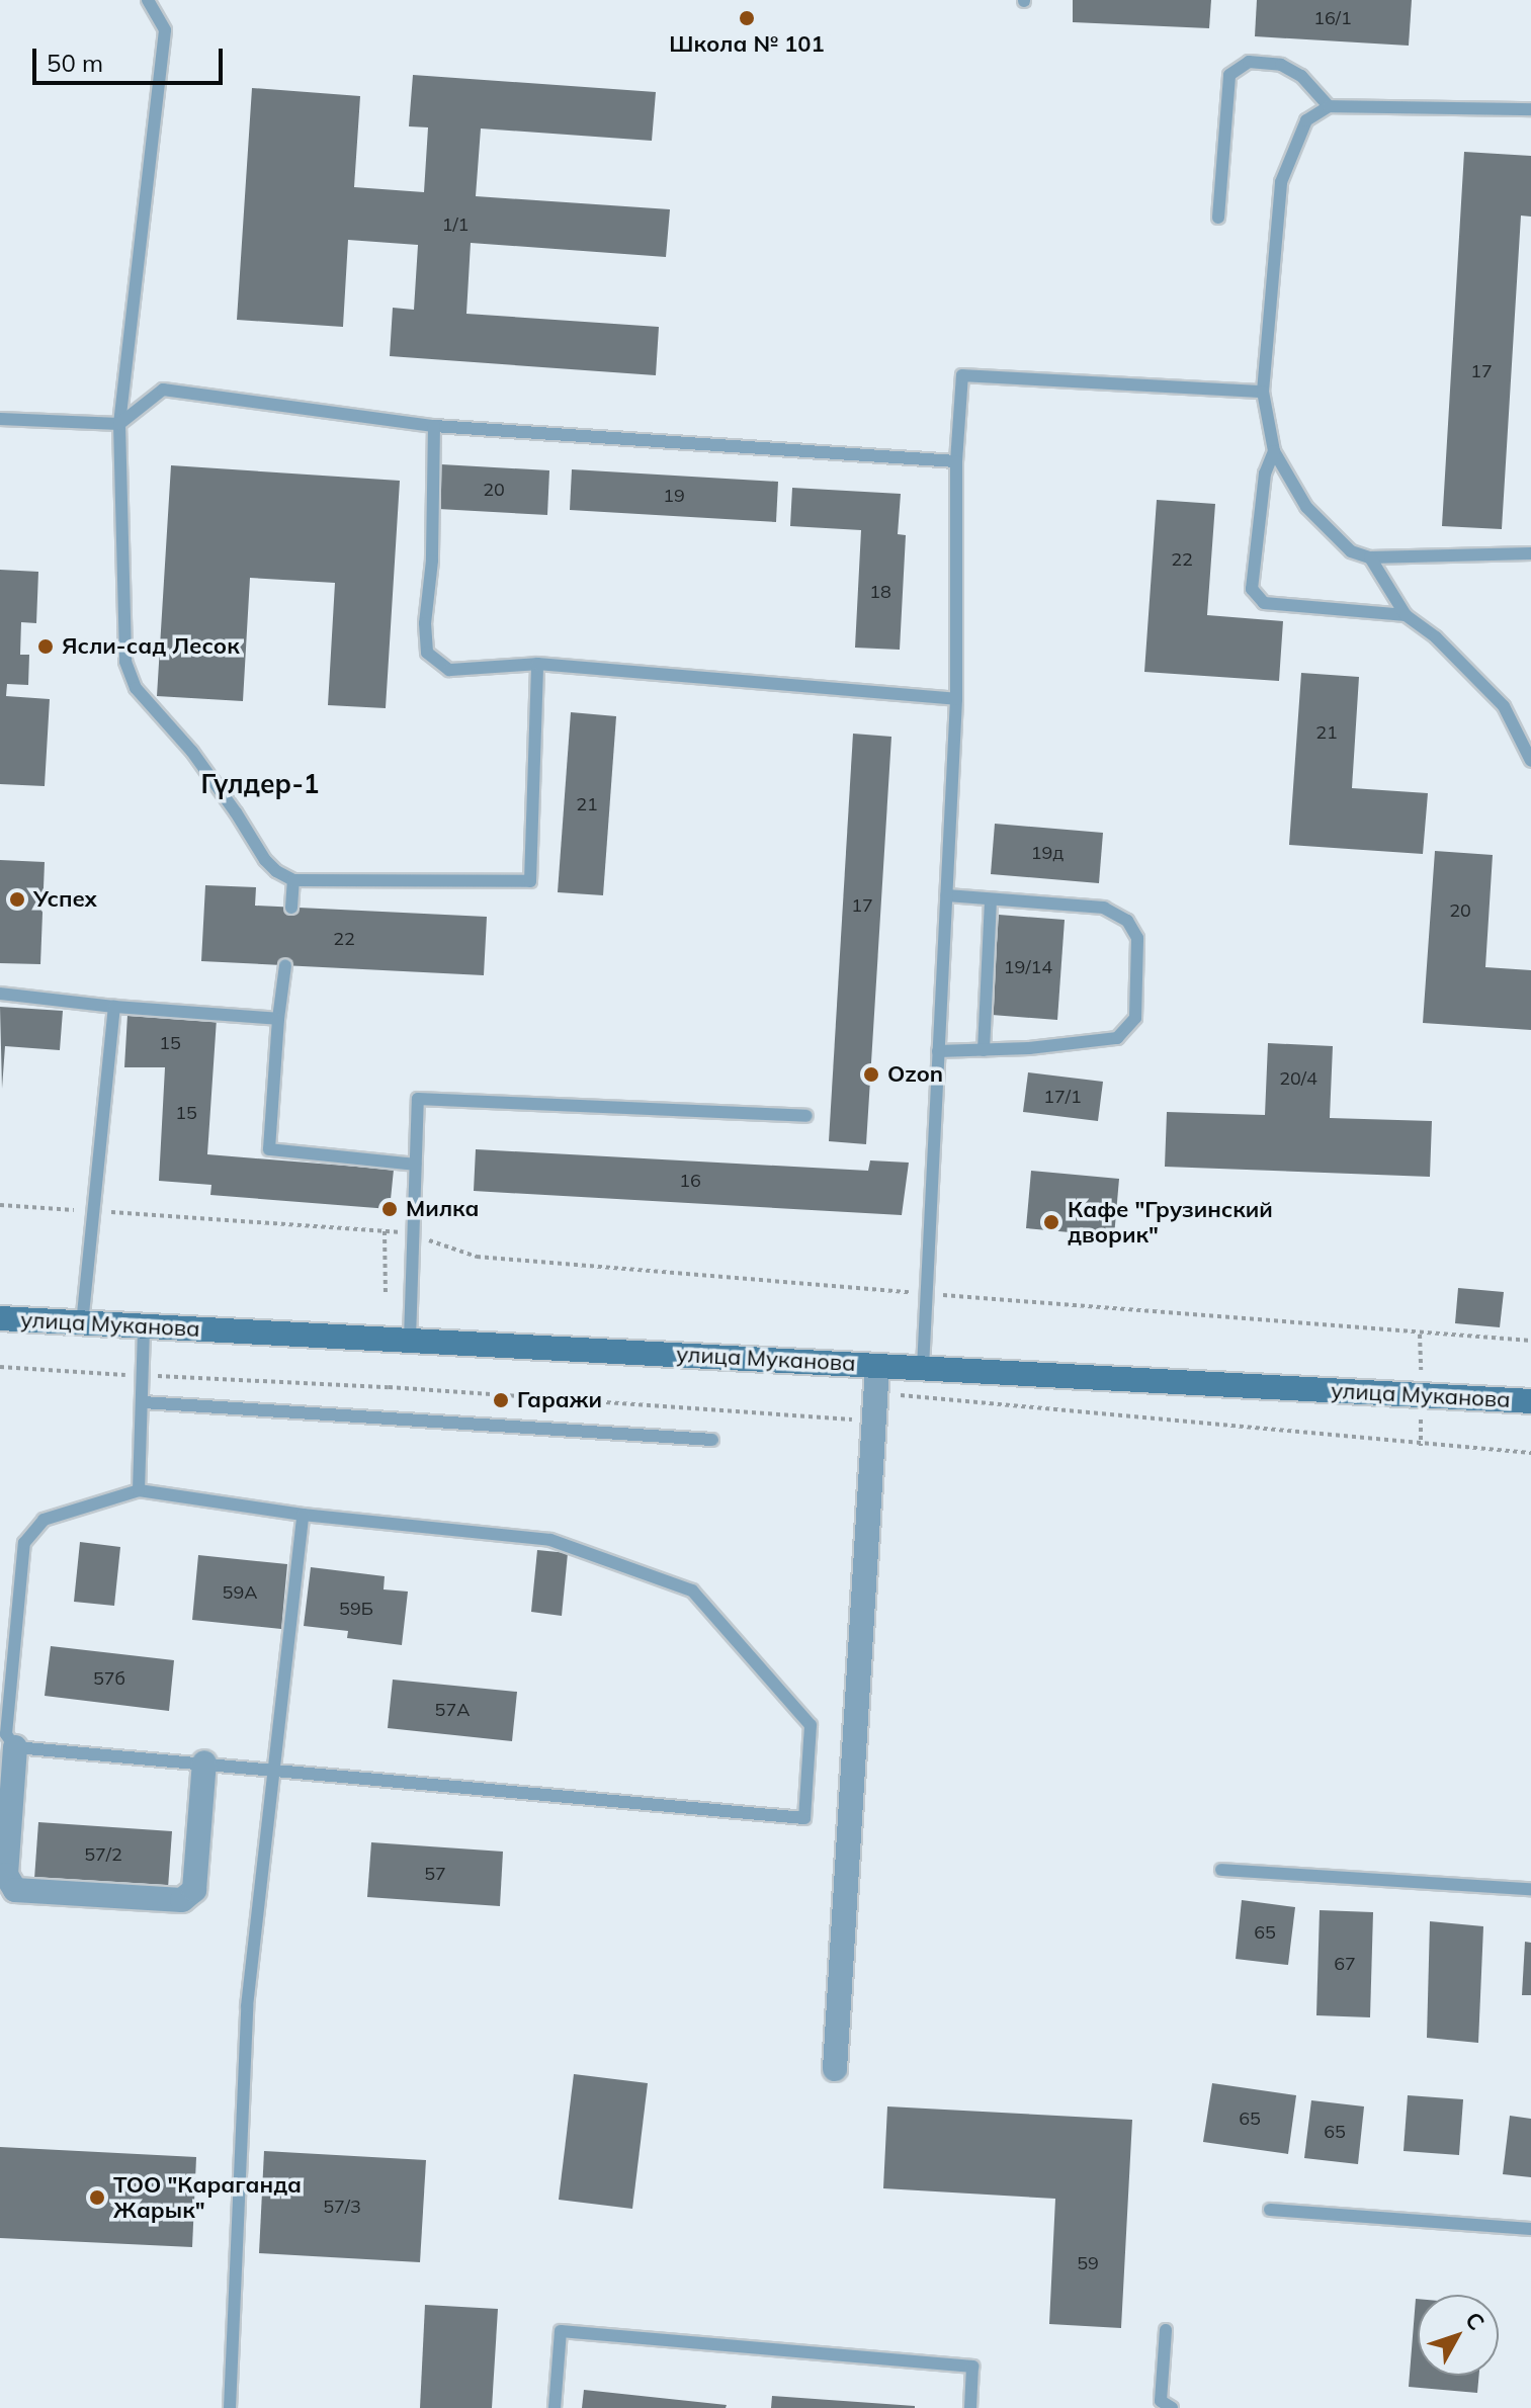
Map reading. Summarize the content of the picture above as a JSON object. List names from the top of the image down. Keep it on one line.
{"streets":{"main road":["улица Муканова"]},"districts":["Гүлдер-1"],"places":["Школа № 101","Ясли-сад Лесок","Успех","Ozon","Милка","Кафе \"Грузинский дворик\"","Гаражи","ТОО \"Караганда Жарык\""],"house_numbers":["16/1","1/1","17","20","19","22","18","21","21","19д","17","20","22","19/14","15","20/4","17/1","15","16","59A","59Б","57б","57A","57/2","57","65","67","65","65","57/3","59"],"scale_bar":"50 m","north":"top right"}
